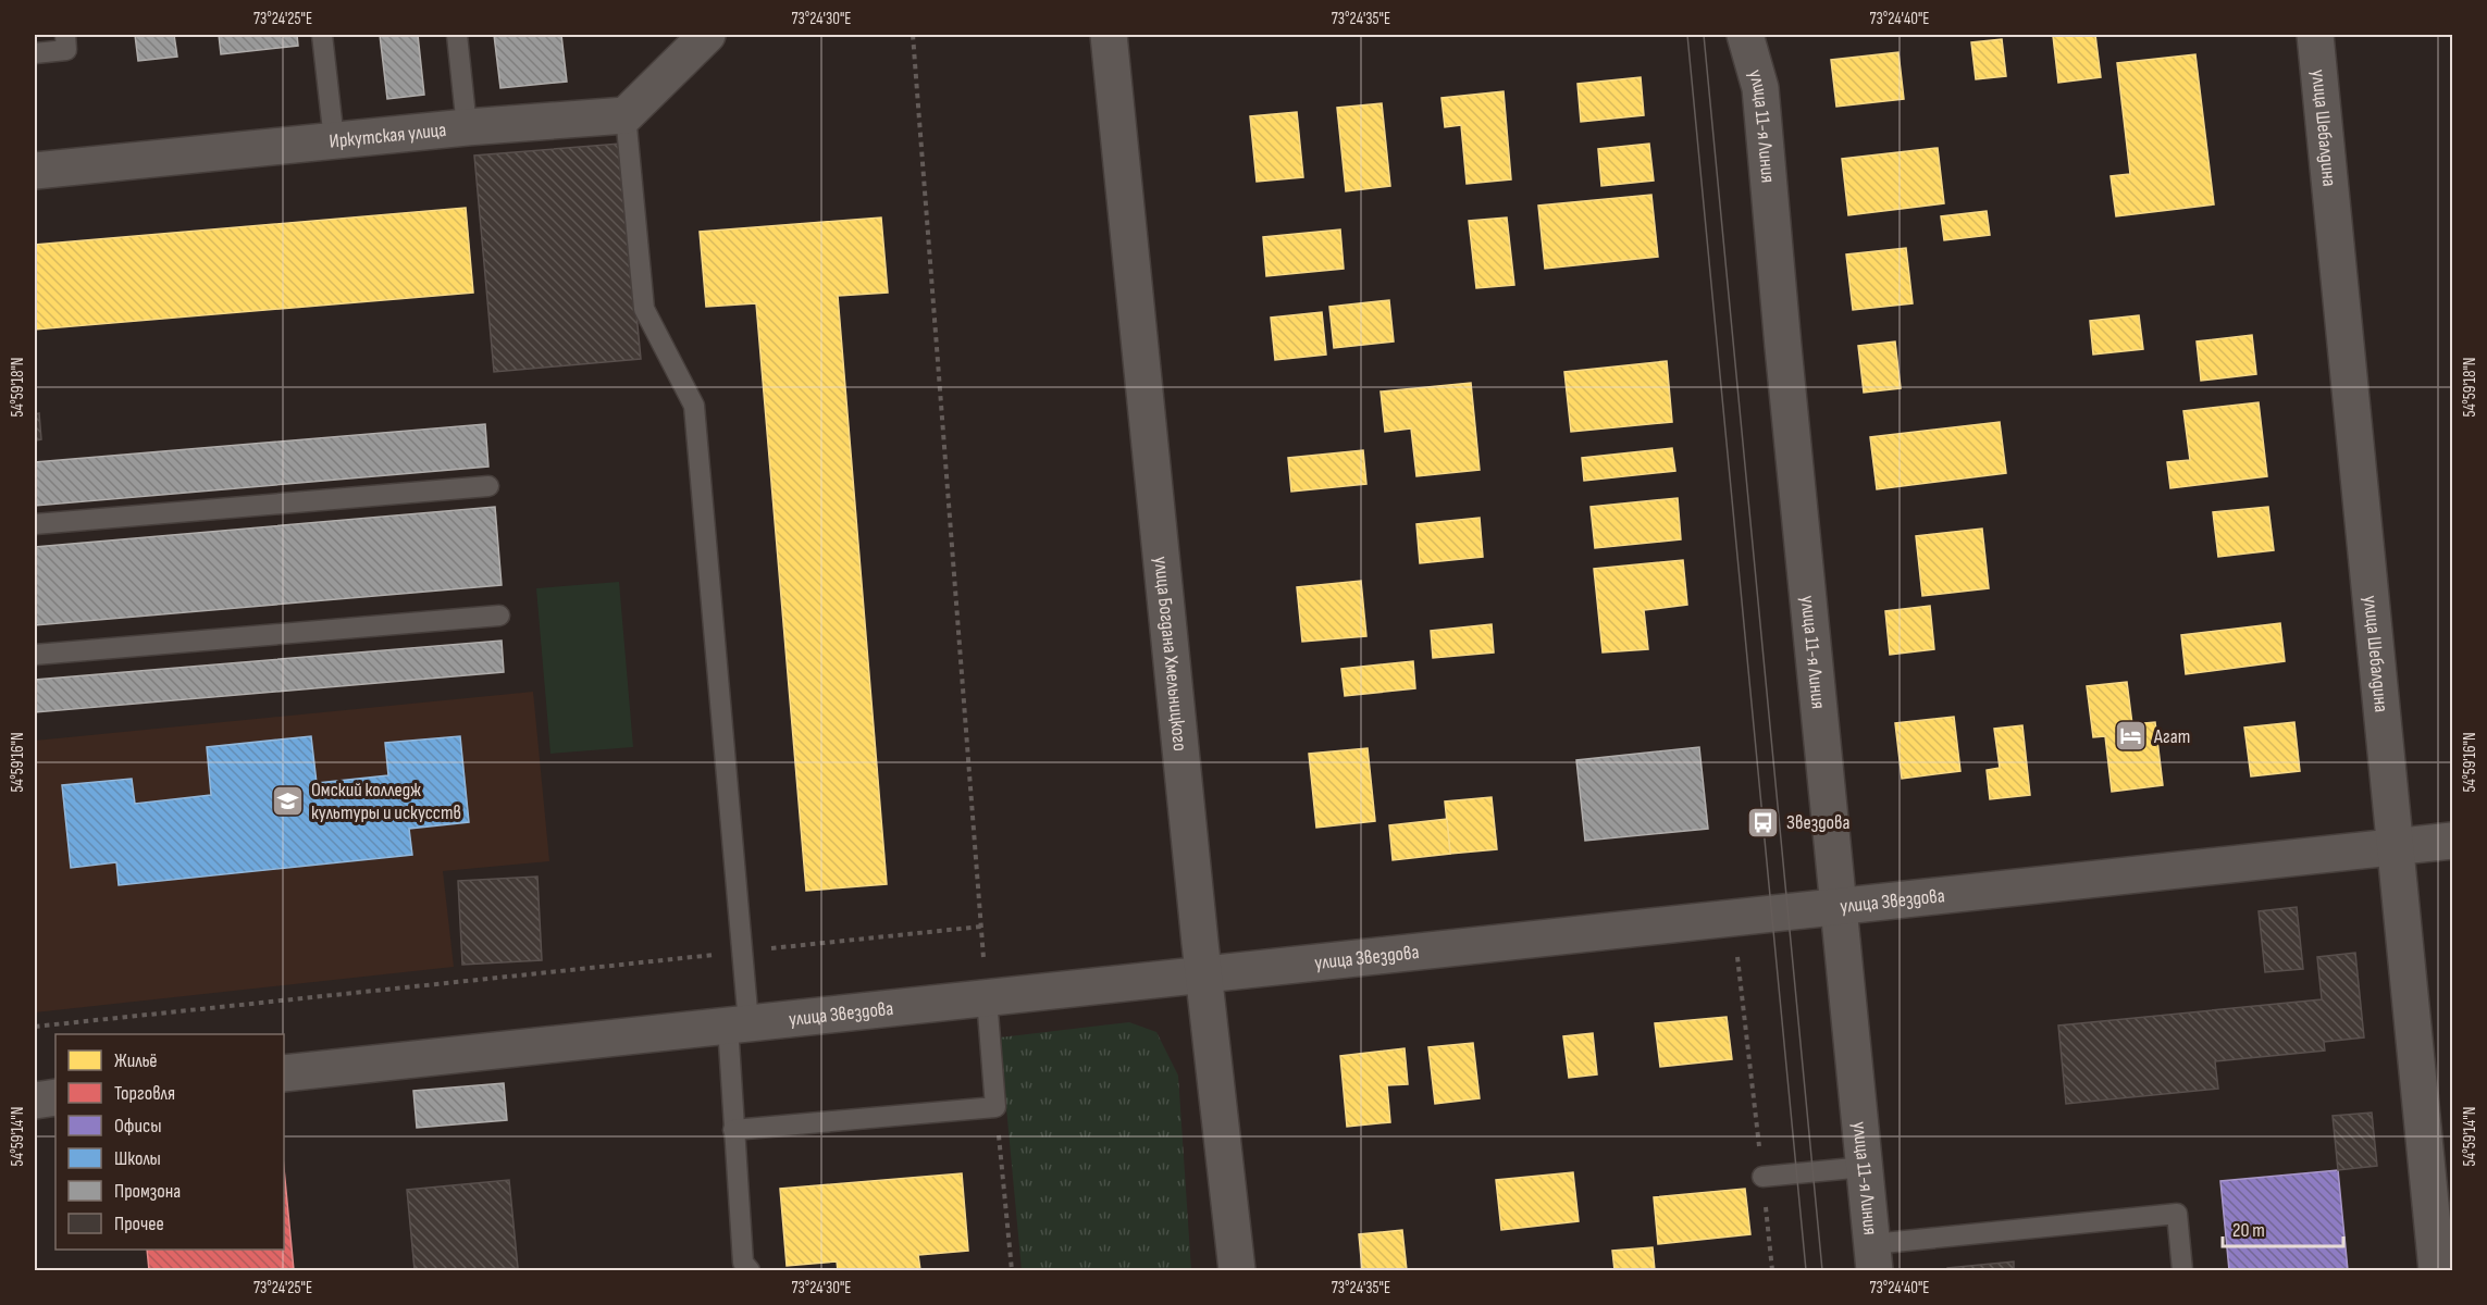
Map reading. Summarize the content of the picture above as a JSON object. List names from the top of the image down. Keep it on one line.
{"streets":{"street":["улица 11-я Линия","улица Шебалдина","Иркутская улица","улица Богдана Хмельницкого","улица Звездова"]},"crossings":[["улица 11-я Линия","улица Звездова"],["улица Шебалдина","улица Звездова"],["улица Богдана Хмельницкого","улица Звездова"]],"places":{"hotel":["Агат"],"school or university":["Омский колледж культуры и искусств"],"bus stop":["Звездова"]},"legend":["Жильё","Торговля","Офисы","Школы","Промзона","Прочее"],"scale_bar":"20 m","coordinates":["73°24'25\"E","73°24'30\"E","73°24'35\"E","73°24'40\"E","54°59'18\"N","54°59'16\"N","54°59'14\"N"]}
